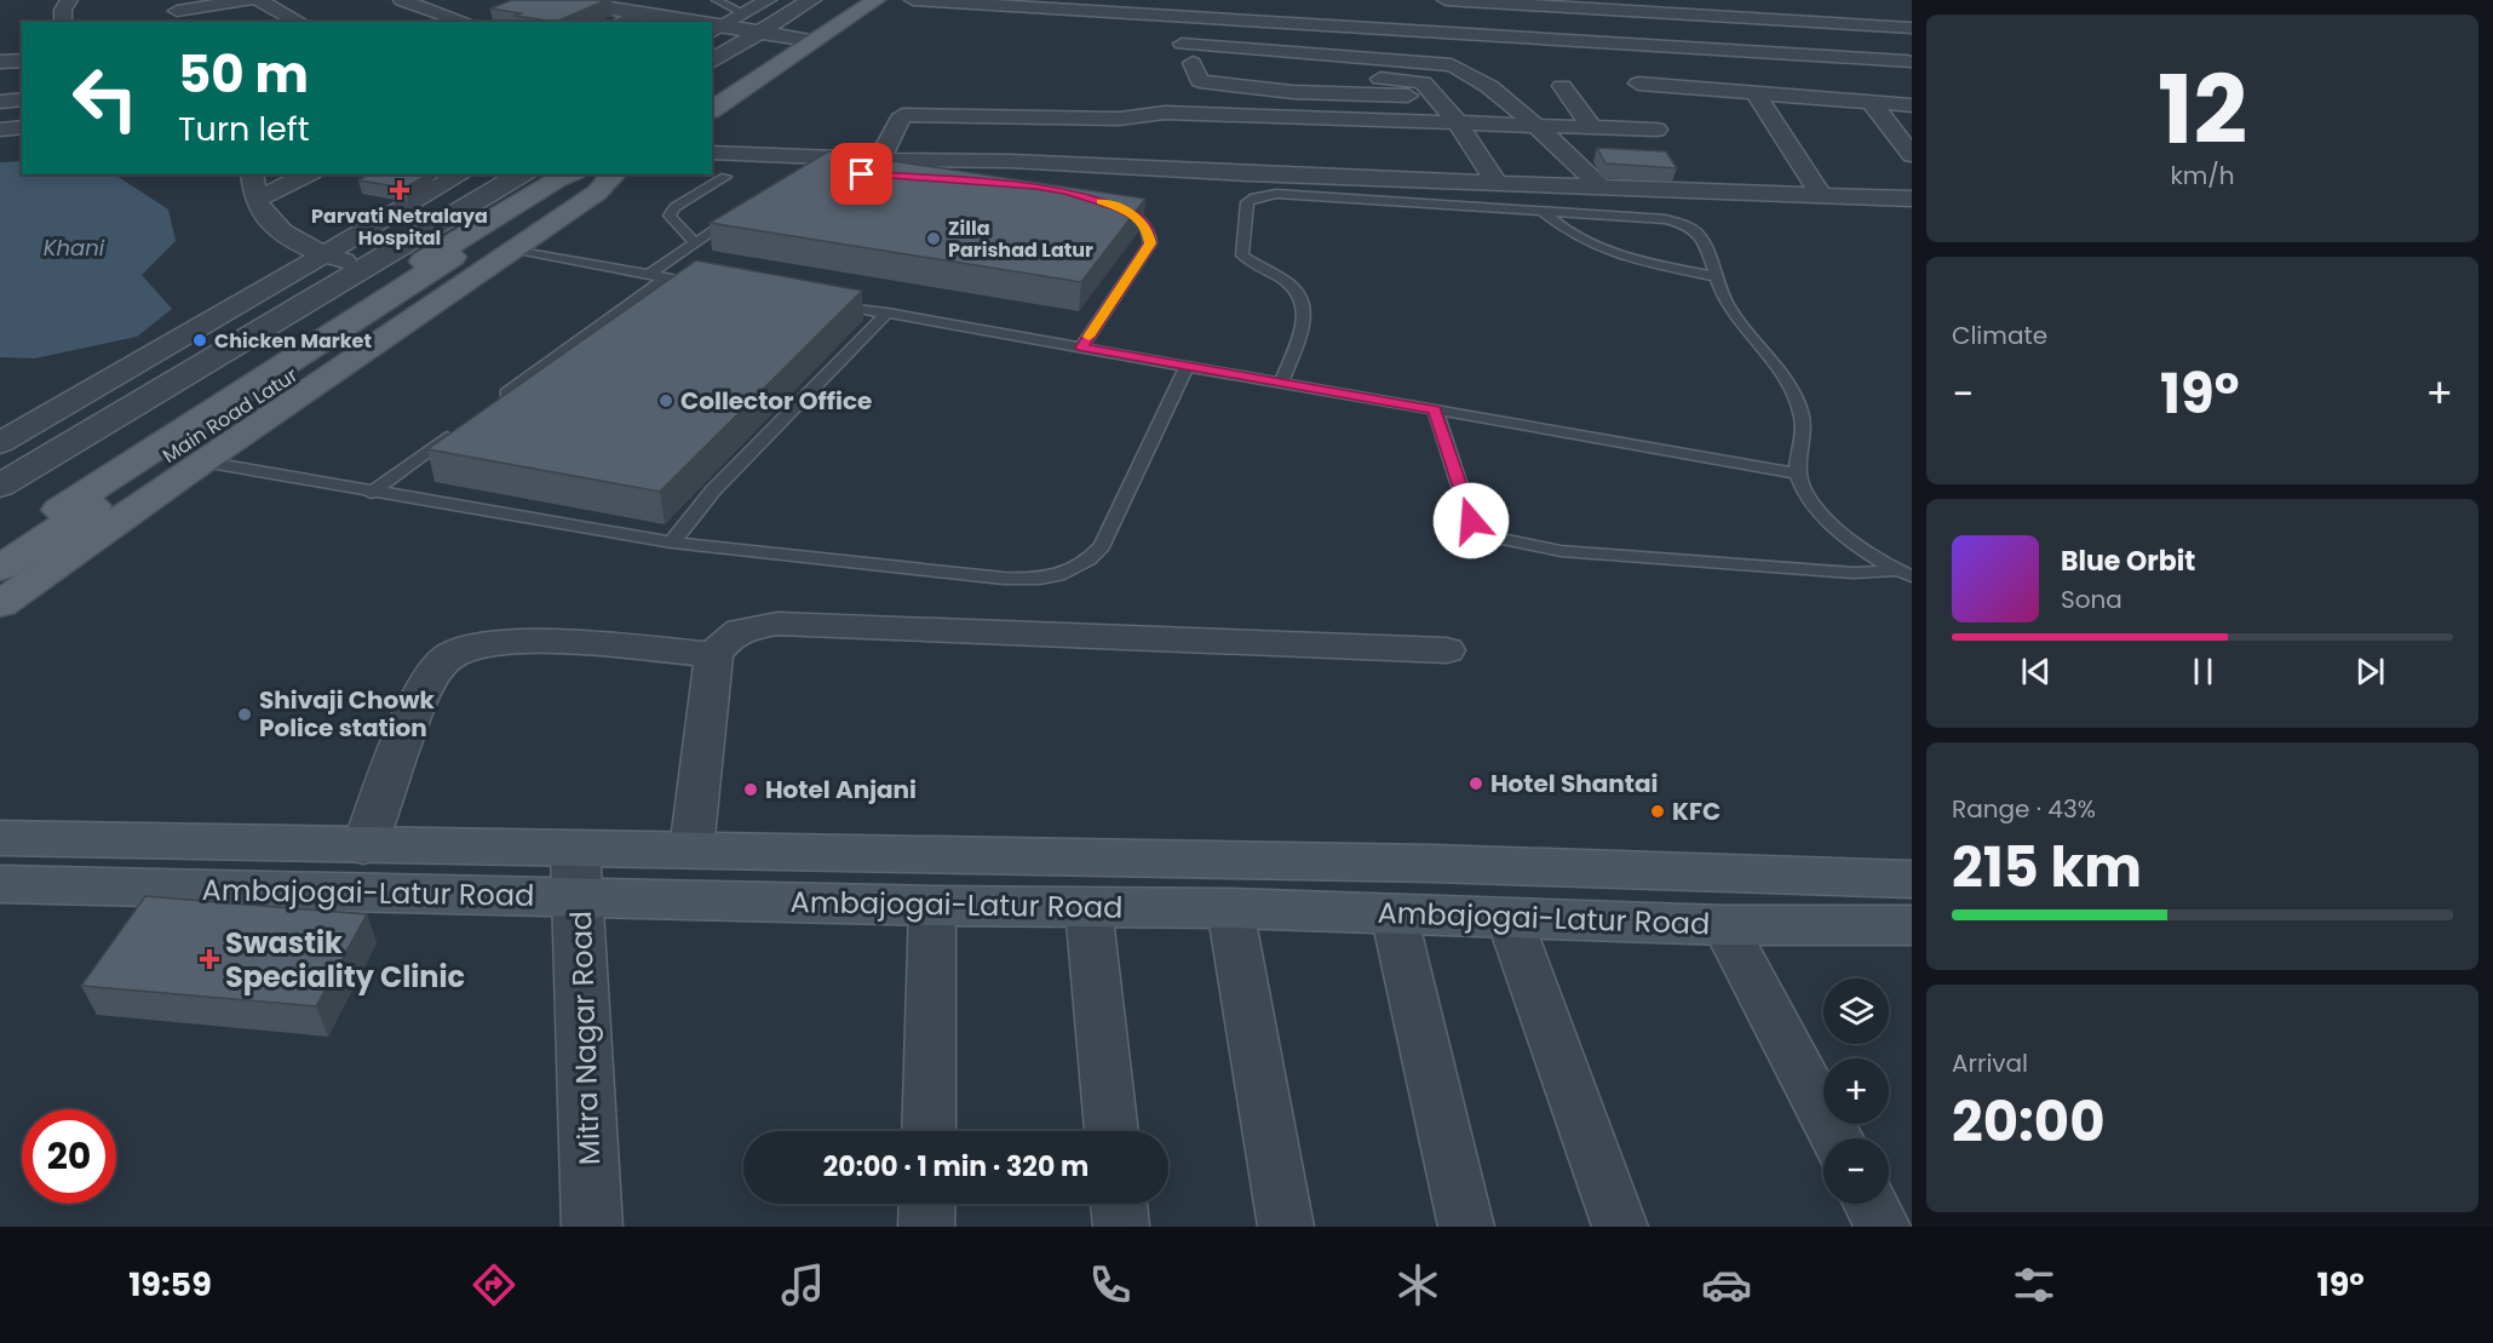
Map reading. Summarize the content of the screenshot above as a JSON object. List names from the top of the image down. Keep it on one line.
{"streets":{"main road":["Main Road Latur","Ambajogai-Latur Road"],"street":["Mitra Nagar Road"]},"crossings":[["Ambajogai-Latur Road","Mitra Nagar Road"]],"water":["Khani"],"places":{"health":["Parvati Netralaya Hospital","Swastik Speciality Clinic"],"other":["Zilla Parishad Latur","Chicken Market","Collector Office","Shivaji Chowk Police station","Hotel Shantai","Hotel Anjani","KFC"]},"page":{"tile":[["12","km/h"],"Climate",["Range · 43%","215 km"],["Arrival","20:00"]],"turn":["50 m","Turn left"],"heat":["−","19°","+"],"song":["Blue Orbit","Sona"],"map_buttons":["+","−"],"limit":"20","trip":"20:00 · 1 min · 320 m","tabs":["19:59","19°"]}}
